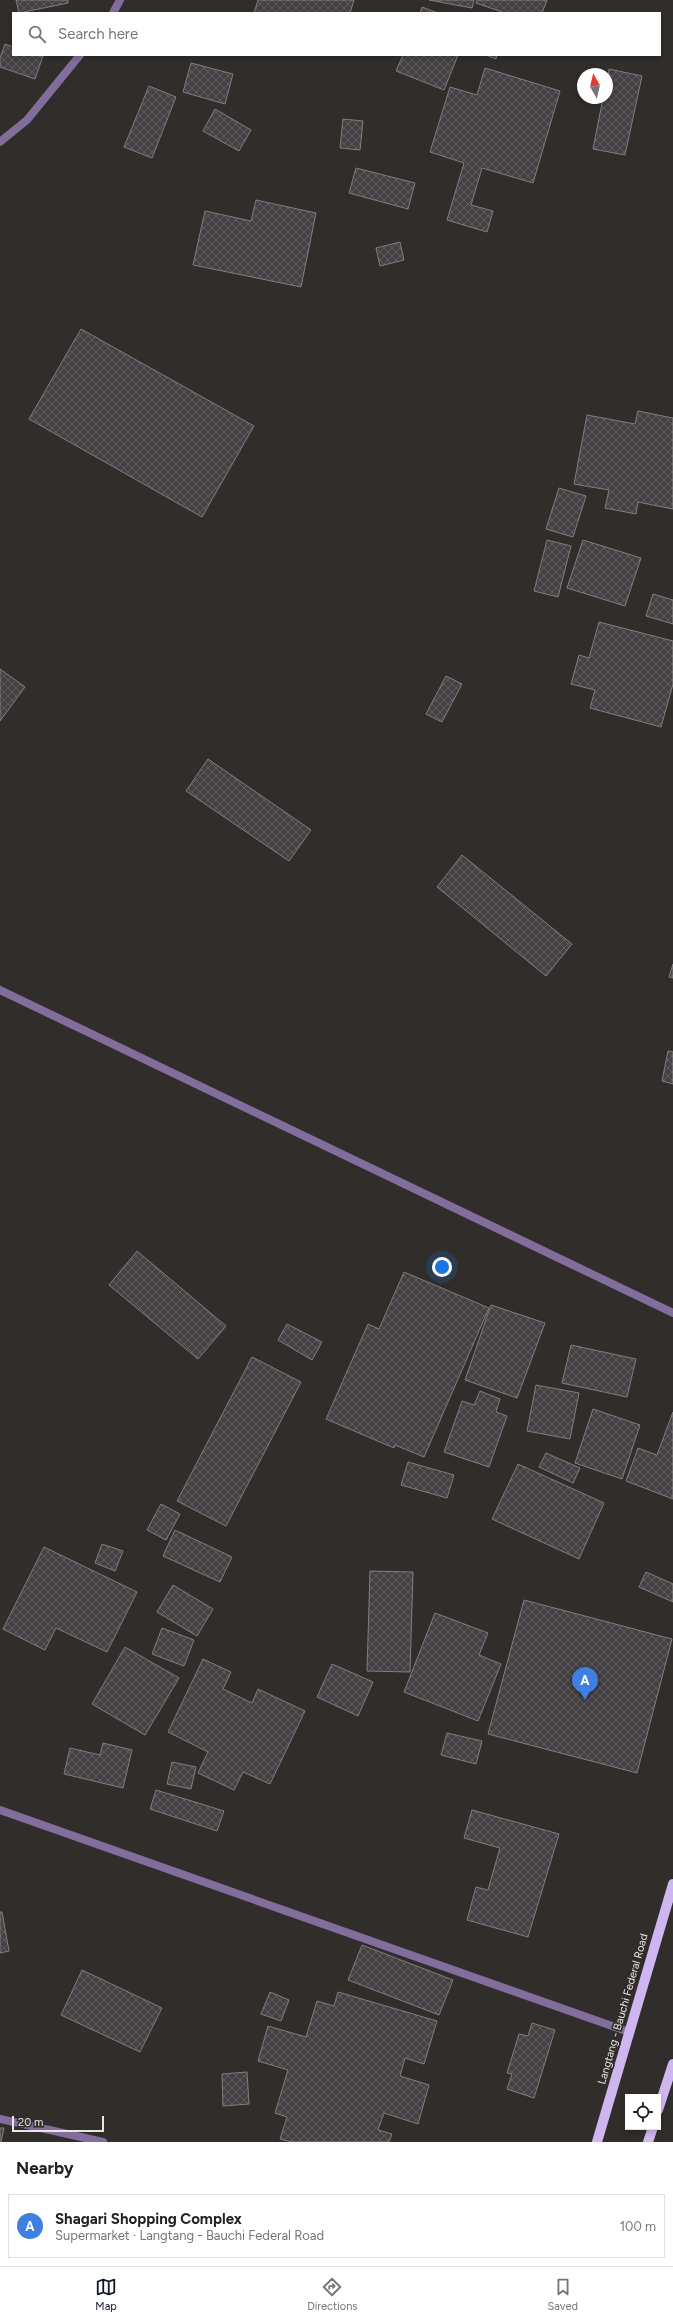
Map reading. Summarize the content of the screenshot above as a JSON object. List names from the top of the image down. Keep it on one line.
{"streets":{"main road":["Langtang - Bauchi Federal Road"]},"scale_bar":"20 m","north":"top","page":{"search":"Search here","pins":"A","scale":"20 m","heading":"Nearby","list":[{"mark":"A","name":"Shagari Shopping Complex","note":"Supermarket · Langtang - Bauchi Federal Road","value":"100 m"}],"nav":["Map","Directions","Saved"]}}
